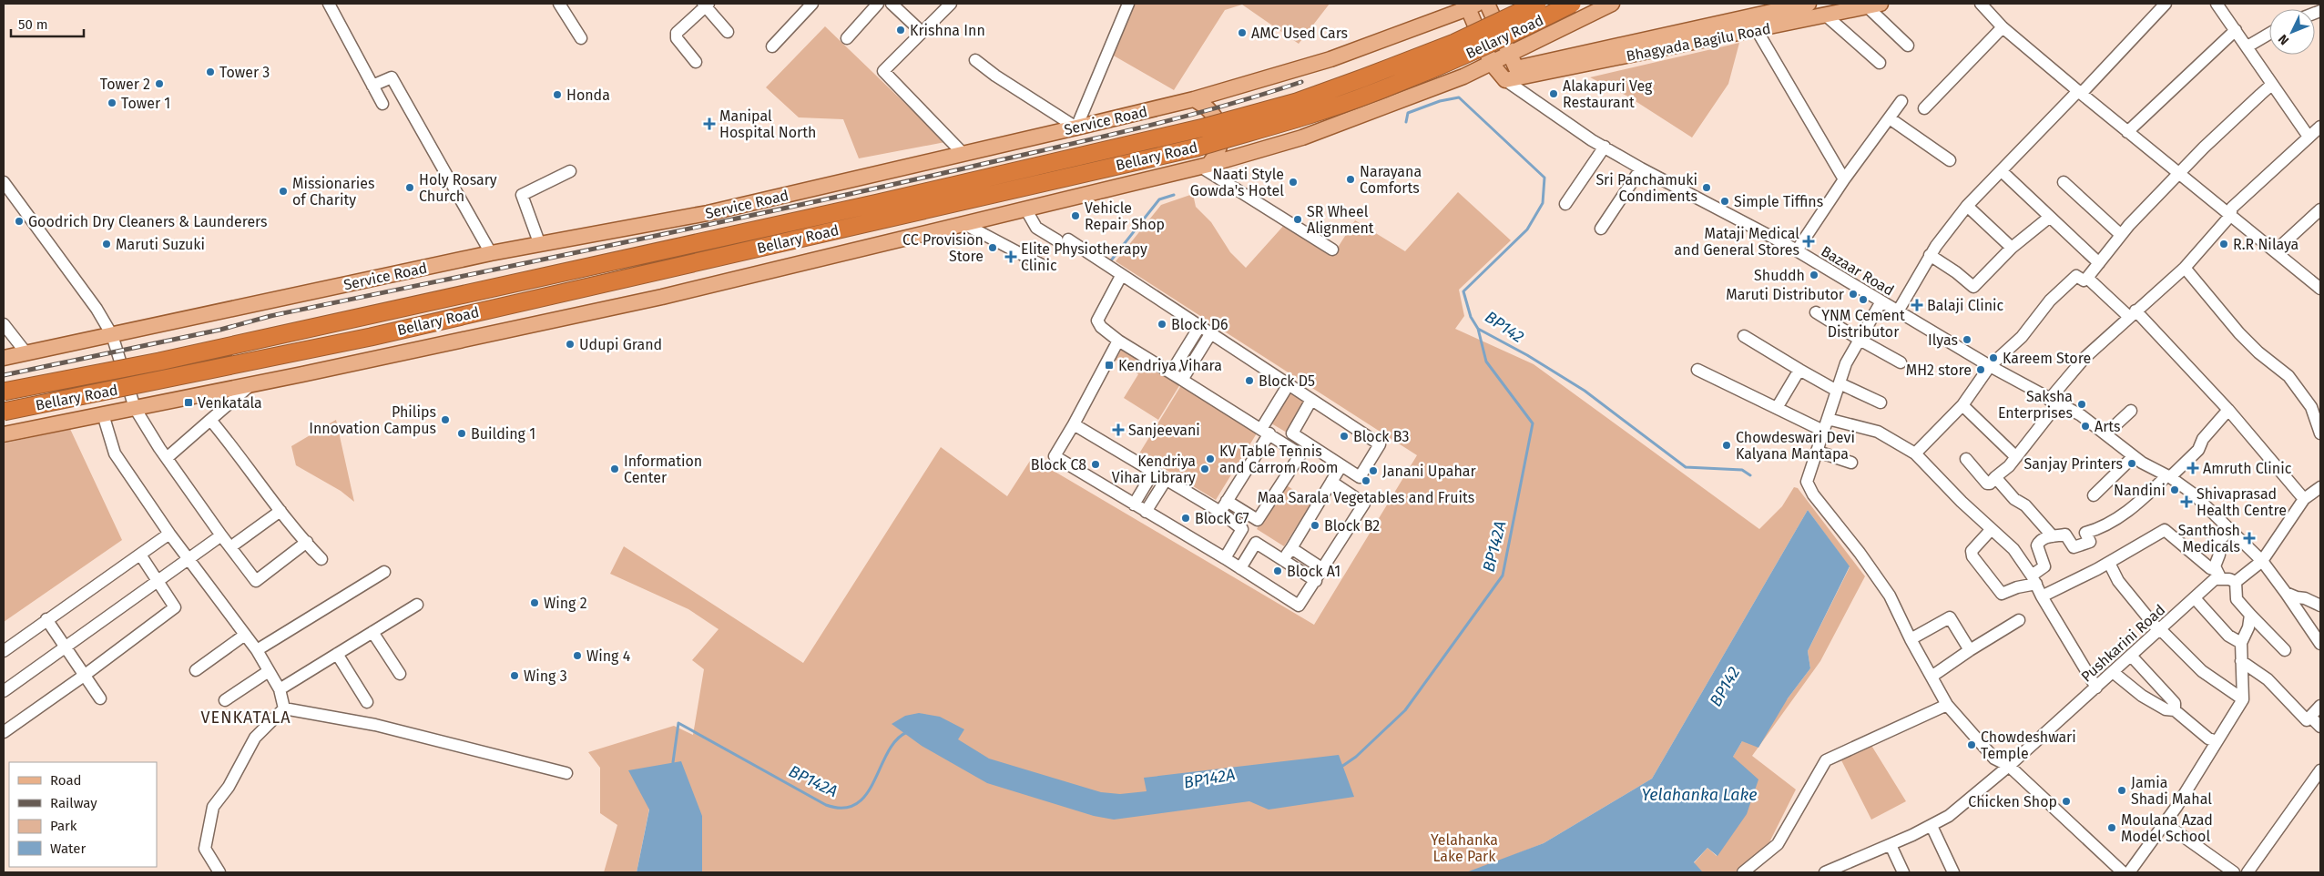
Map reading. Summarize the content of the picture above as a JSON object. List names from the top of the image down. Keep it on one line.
{"streets":{"highway":["Bellary Road"],"main road":["Bhagyada Bagilu Road","Service Road"],"street":["Bazaar Road","Pushkarini Road"]},"crossings":[["Bhagyada Bagilu Road","Bazaar Road"]],"districts":["VENKATALA"],"water":["BP142","BP142A","Yelahanka Lake"],"parks":["Yelahanka Lake Park"],"places":{"other":["Krishna Inn","AMC Used Cars","Tower 3","Tower 2","Alakapuri Veg Restaurant","Honda","Tower 1","Narayana Comforts","Naati Style Gowda's Hotel","Holy Rosary Church","Sri Panchamuki Condiments","Missionaries of Charity","Simple Tiffins","Vehicle Repair Shop","SR Wheel Alignment","Goodrich Dry Cleaners & Launderers","Maruti Suzuki","R.R Nilaya","CC Provision Store","Shuddh","Maruti Distributor","YNM Cement Distributor","Block D6","Ilyas","Udupi Grand","Kareem Store","MH2 store","Block D5","Saksha Enterprises","Philips Innovation Campus","Arts","Building 1","Block B3","Chowdeswari Devi Kalyana Mantapa","KV Table Tennis and Carrom Room","Sanjay Printers","Block C8","Information Center","Kendriya Vihar Library","Janani Upahar","Maa Sarala Vegetables and Fruits","Nandini","Block C7","Block B2","Block A1","Wing 2","Wing 4","Wing 3","Chowdeshwari Temple","Jamia Shadi Mahal","Chicken Shop","Moulana Azad Model School"],"health":["Manipal Hospital North","Mataji Medical and General Stores","Elite Physiotherapy Clinic","Balaji Clinic","Sanjeevani","Amruth Clinic","Shivaprasad Health Centre","Santhosh Medicals"],"transit":["Kendriya Vihara","Venkatala"]},"legend":["Road","Railway","Park","Water"],"scale_bar":"50 m","north":"bottom left"}
